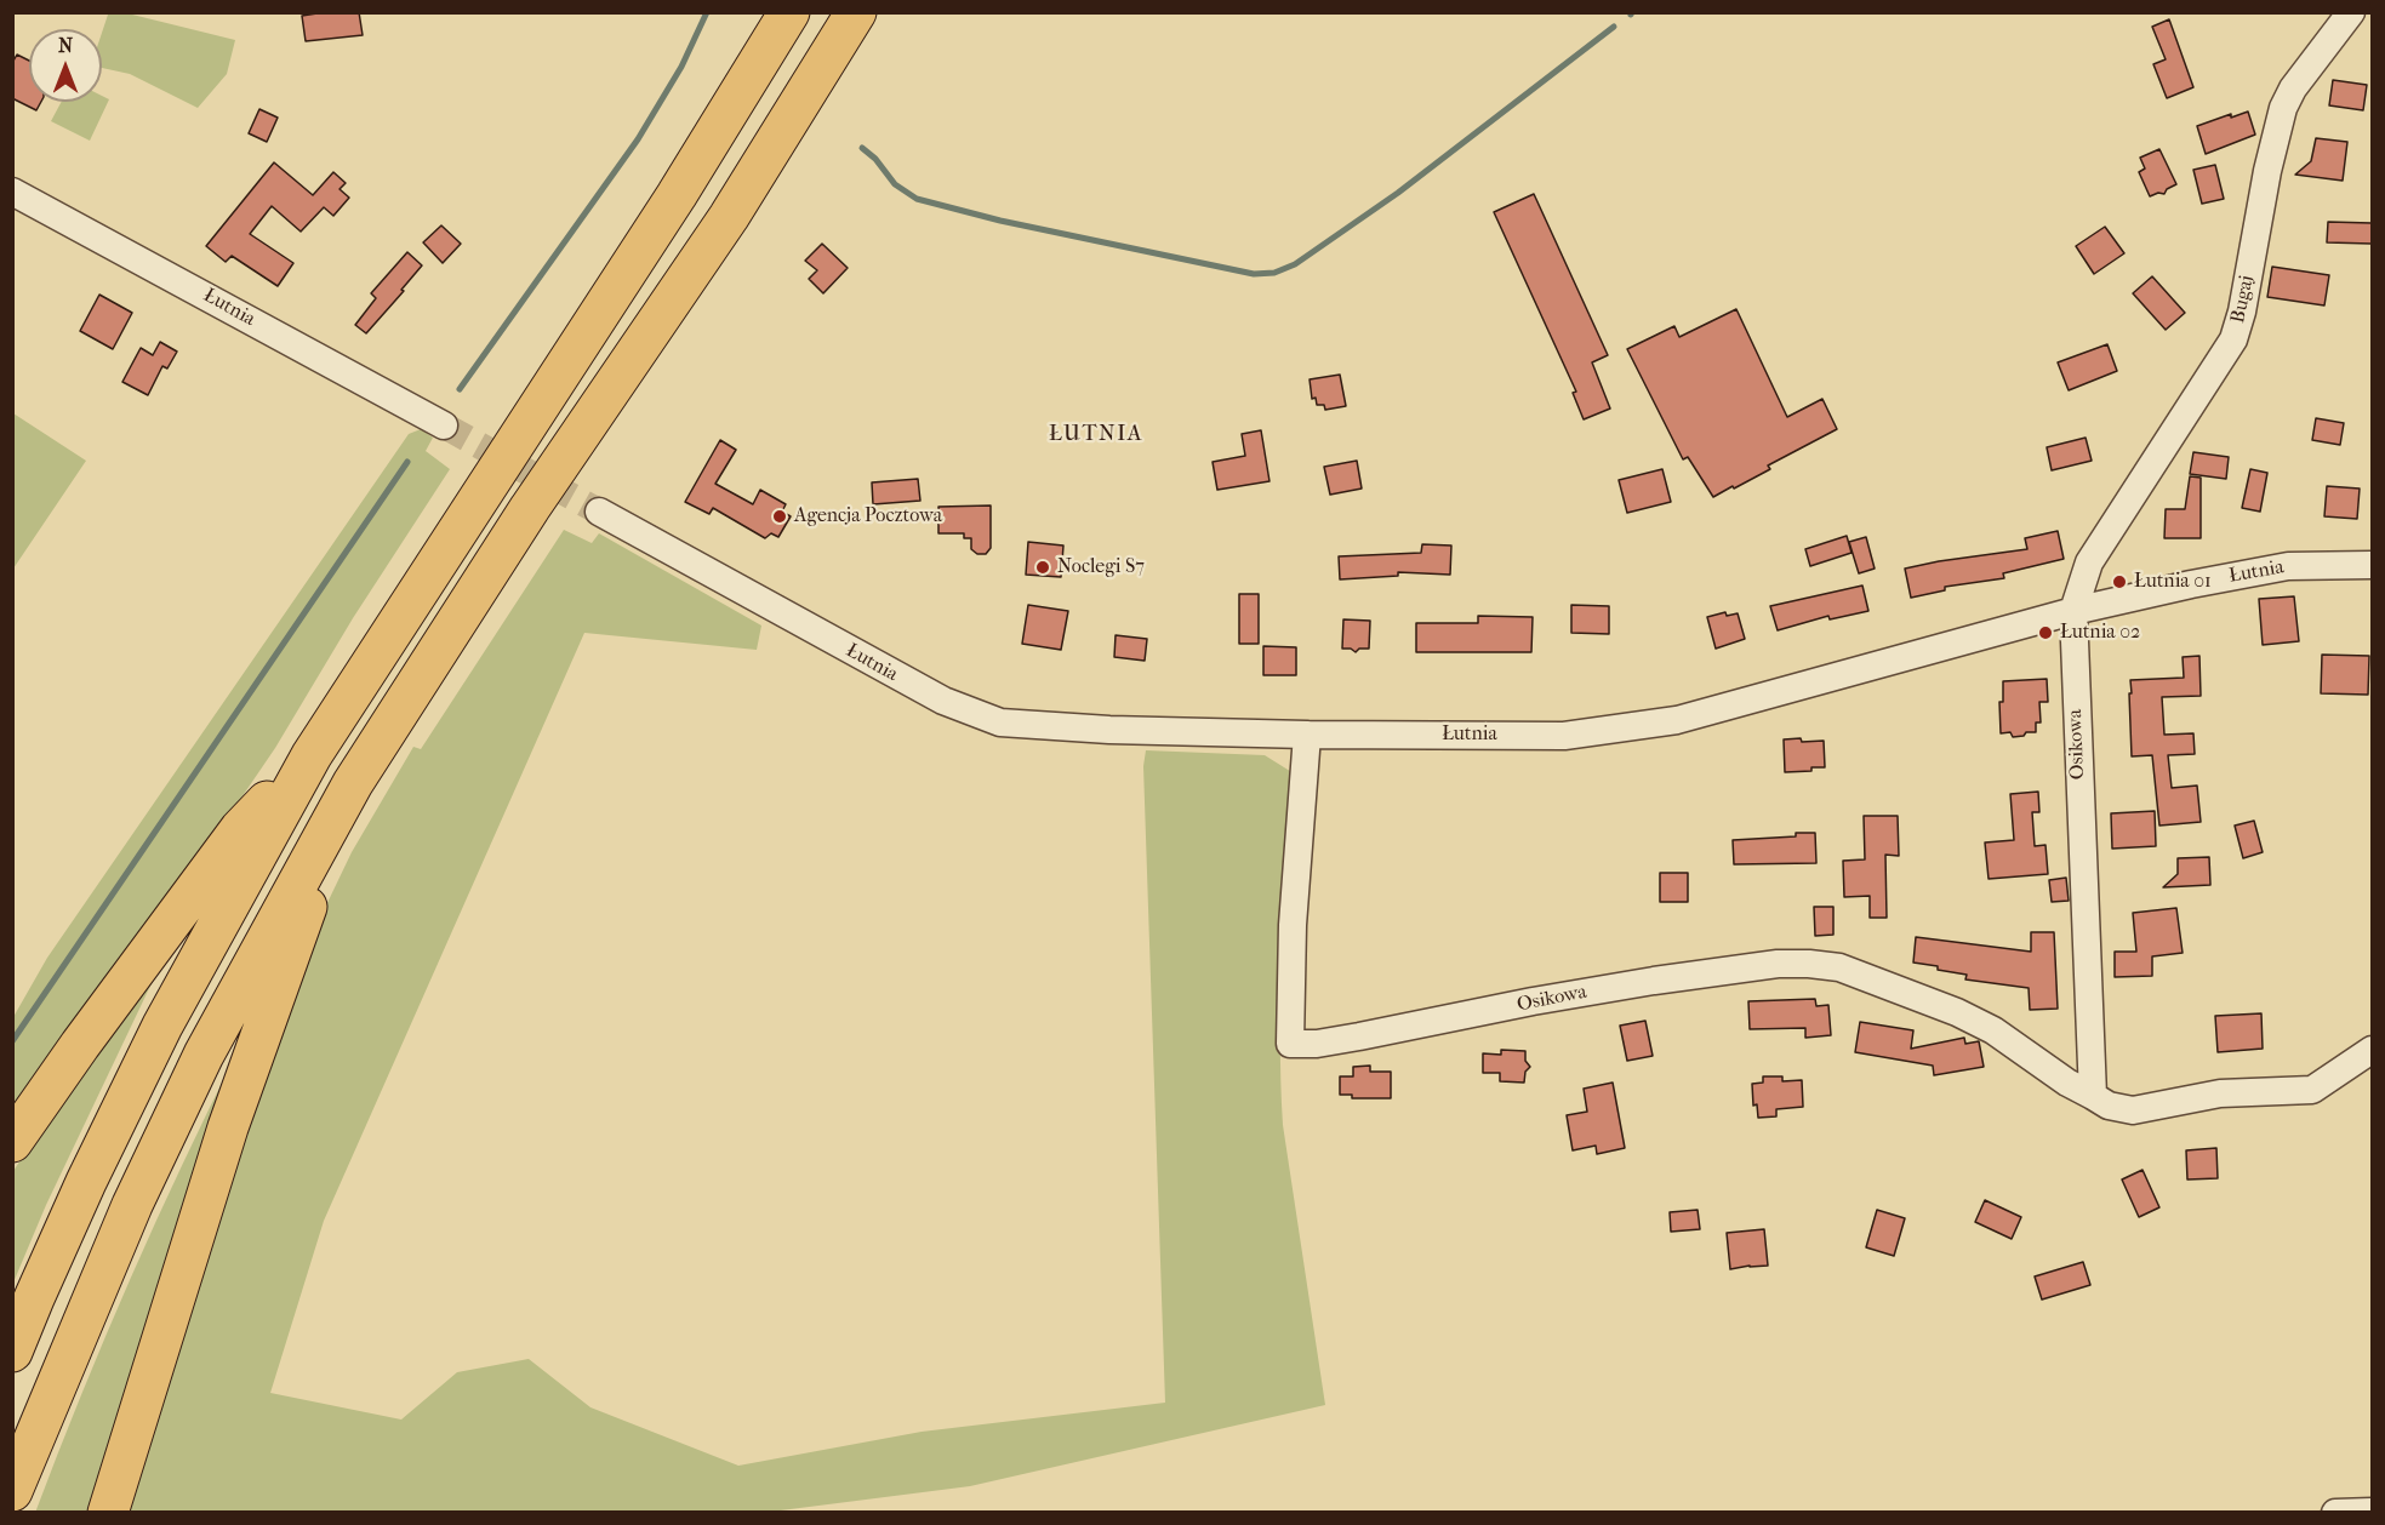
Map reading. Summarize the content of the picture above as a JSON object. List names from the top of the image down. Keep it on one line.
{"streets":{"street":["Bugaj","Łutnia","Osikowa"]},"crossings":[["Bugaj","Łutnia"],["Bugaj","Osikowa"],["Łutnia","Osikowa"]],"districts":["ŁUTNIA"],"places":["Agencja Pocztowa","Noclegi S7","Łutnia 01","Łutnia 02"],"north":"top"}
